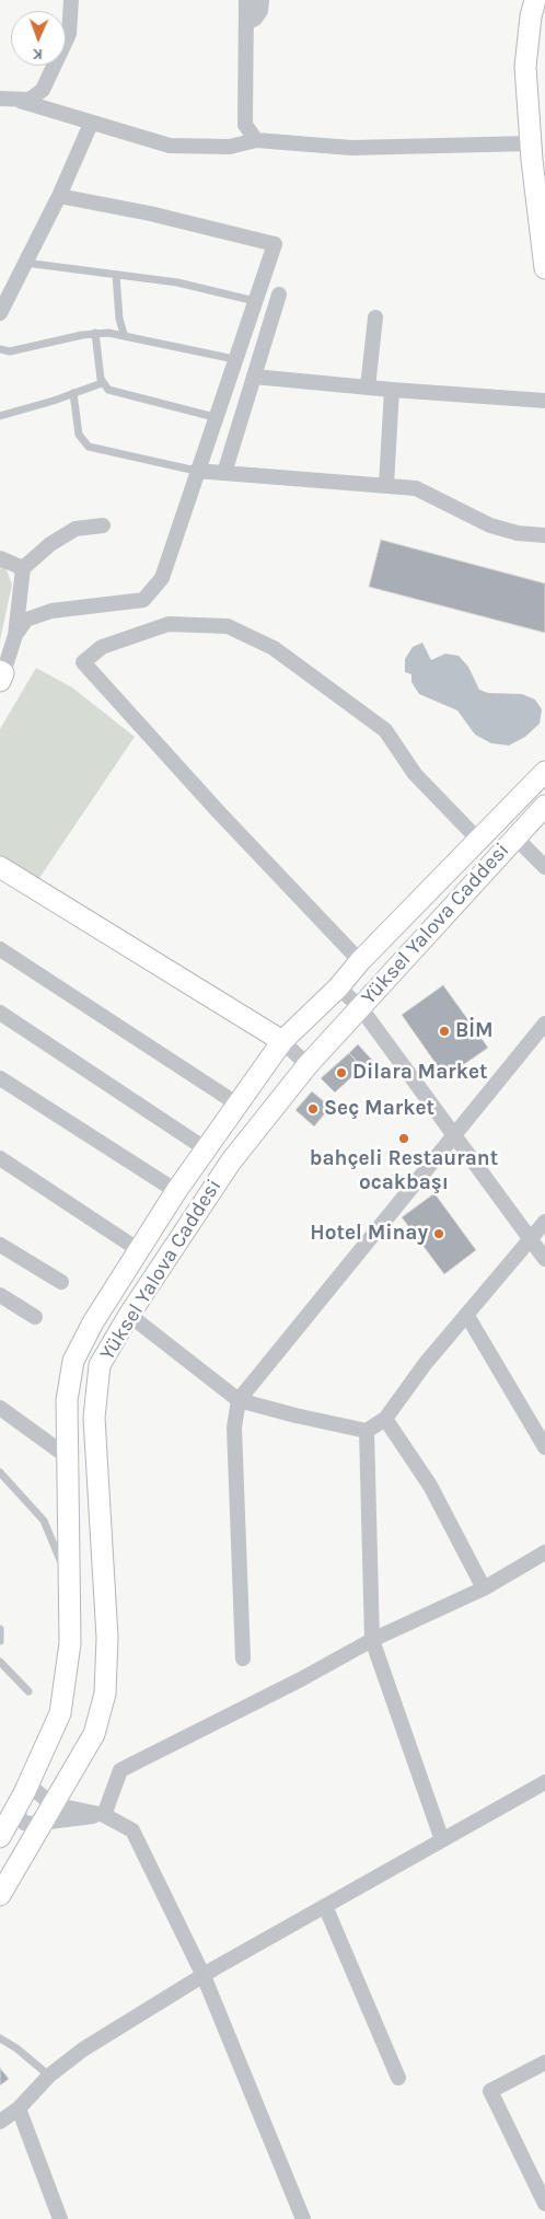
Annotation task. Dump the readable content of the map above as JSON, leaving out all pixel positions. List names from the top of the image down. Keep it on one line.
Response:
{"streets":{"main road":["Yüksel Yalova Caddesi"]},"places":["BİM","Dilara Market","Seç Market","bahçeli Restaurant ocakbaşı","Hotel Minay"],"north":"bottom"}
